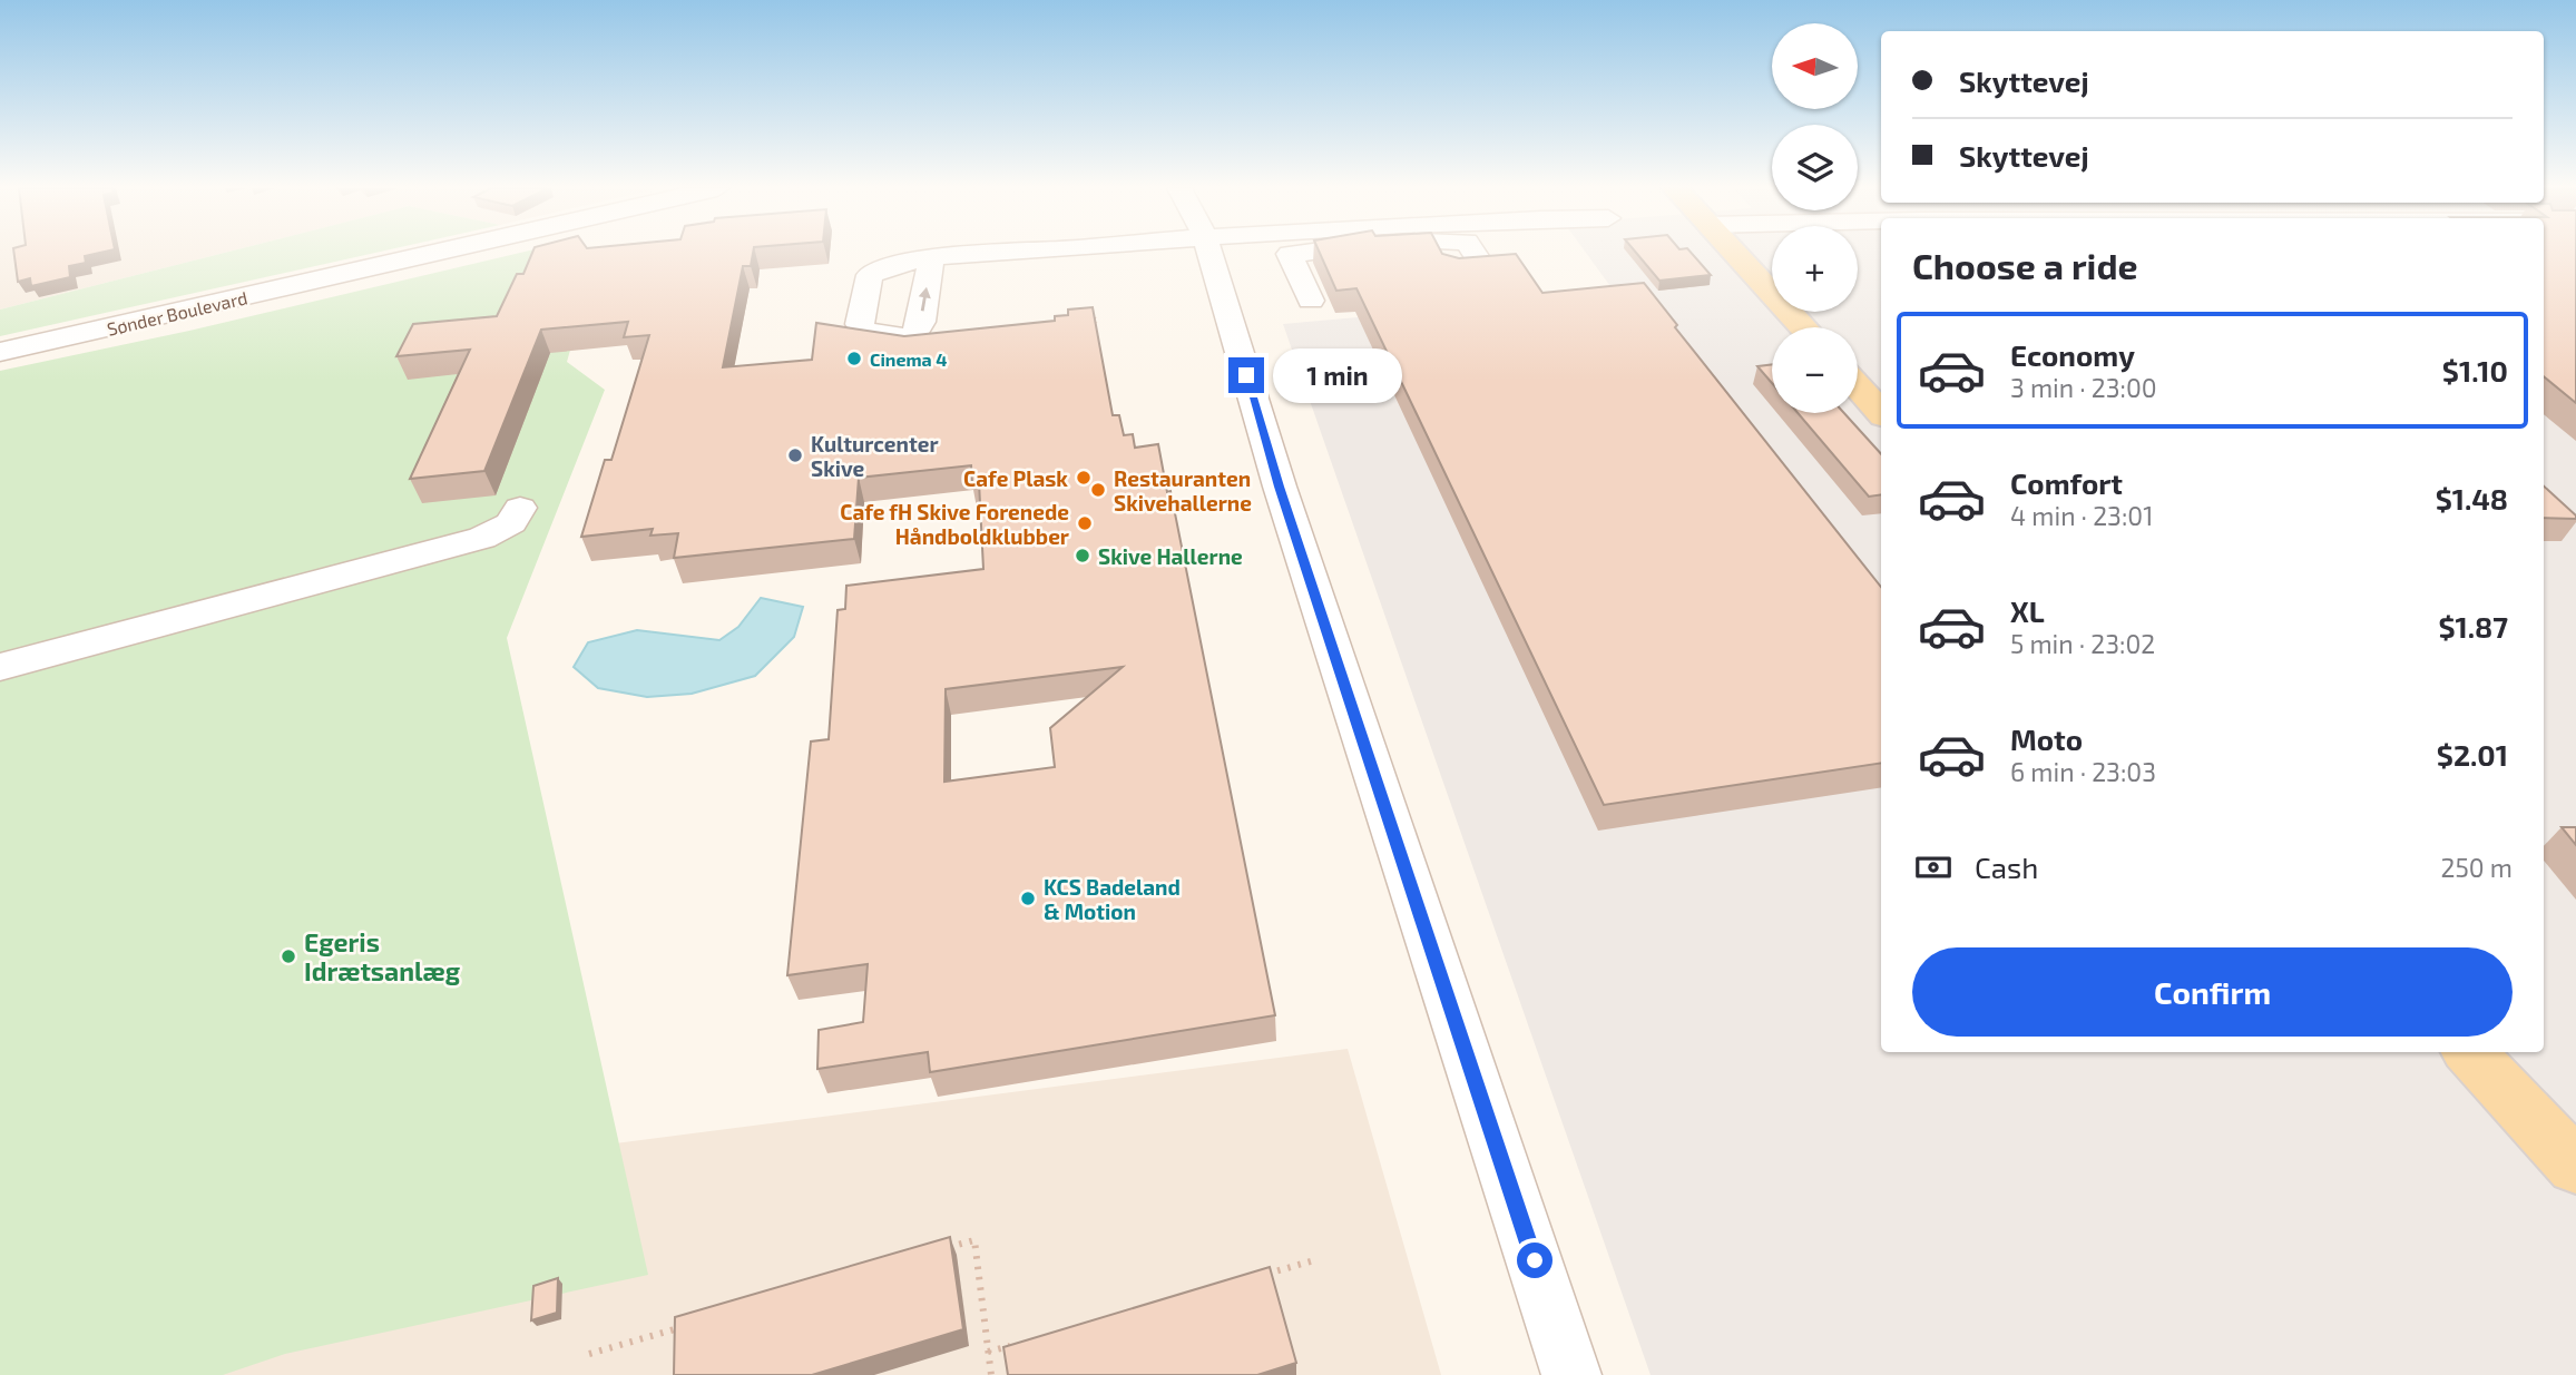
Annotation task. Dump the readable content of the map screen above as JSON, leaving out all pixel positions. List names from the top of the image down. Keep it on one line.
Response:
{"streets":{"street":["Sønder Boulevard"]},"places":["Cinema 4","Kulturcenter Skive","Cafe Plask","Restauranten Skivehallerne","Cafe fH Skive Forenede Håndboldklubber","Skive Hallerne","KCS Badeland & Motion","Egeris Idrætsanlæg"],"north":"left","page":{"map_buttons":["+","−"],"banner":["Skyttevej","Skyttevej"],"heading":"Choose a ride","list":[{"name":"Economy","note":"3 min · 23:00","value":"$1.10"},{"name":"Comfort","note":"4 min · 23:01","value":"$1.48"},{"name":"XL","note":"5 min · 23:02","value":"$1.87"},{"name":"Moto","note":"6 min · 23:03","value":"$2.01"}],"bubble":"1 min","pay":["Cash","250 m"],"buttons":"Confirm"}}
